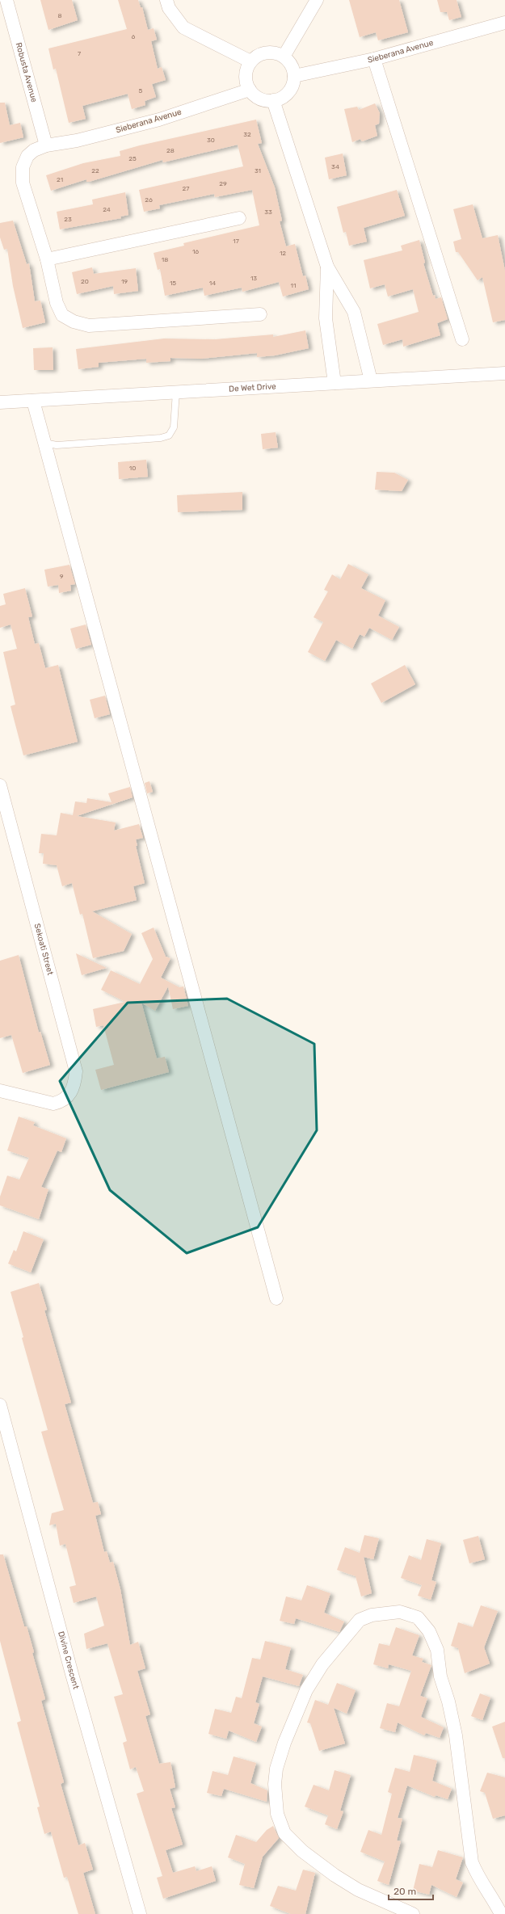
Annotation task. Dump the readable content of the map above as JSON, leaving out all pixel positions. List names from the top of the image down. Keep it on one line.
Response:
{"streets":{"street":["Sieberana Avenue","Robusta Avenue","De Wet Drive","Sekoati Street","Divine Crescent"]},"crossings":[["Sieberana Avenue","Robusta Avenue"]],"house_numbers":["8","6","7","5","32","30","28","25","34","22","31","21","29","27","26","24","33","23","17","16","12","18","13","20","19","15","14","11","10","9"],"scale_bar":"20 m"}
